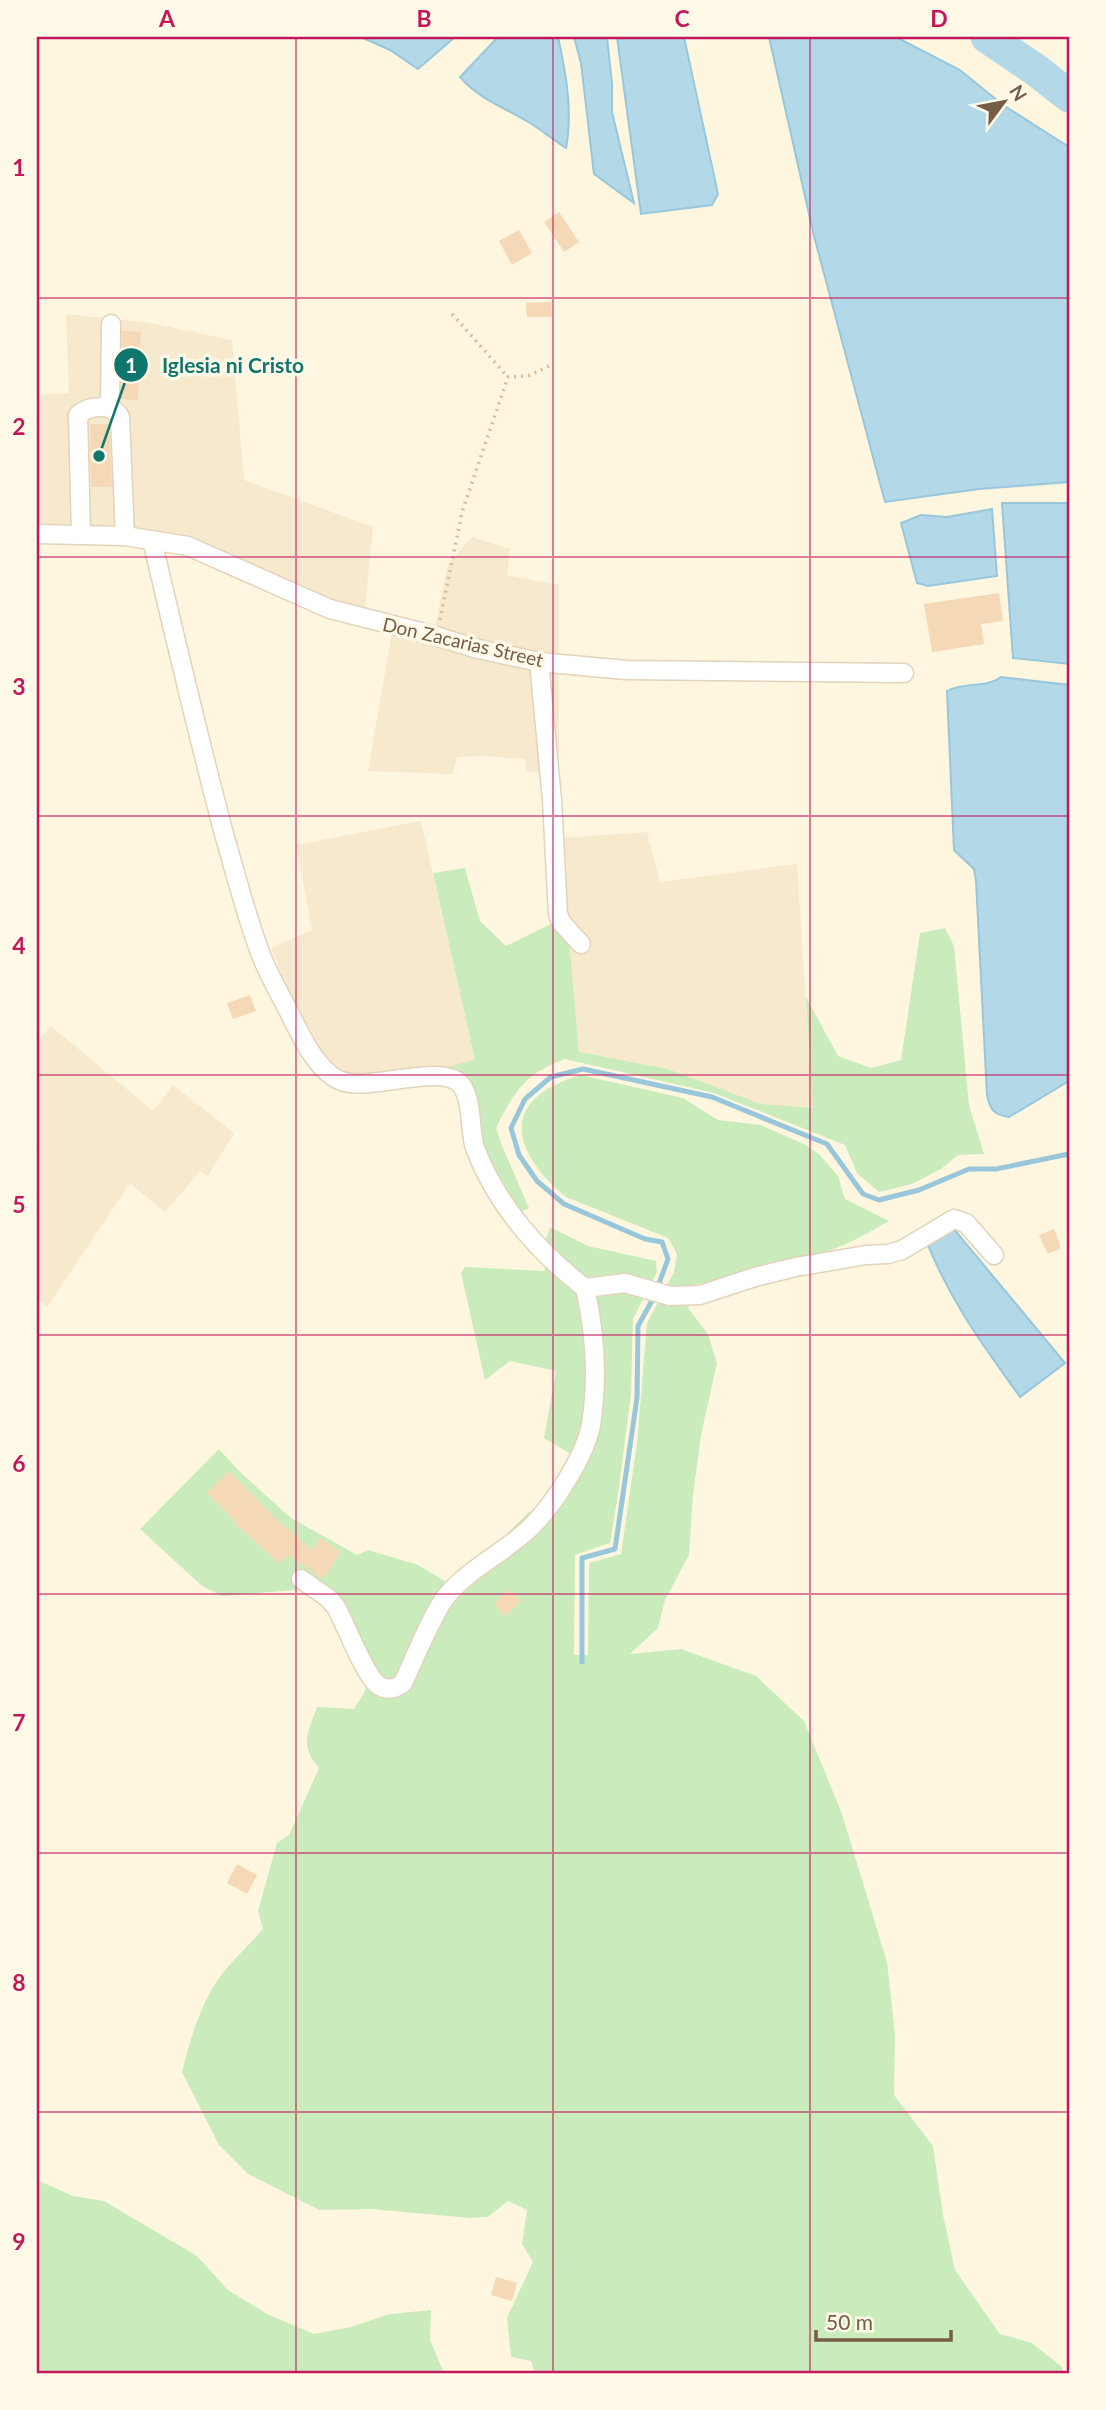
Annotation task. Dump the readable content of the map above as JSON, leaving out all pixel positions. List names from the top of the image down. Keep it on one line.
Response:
{"streets":{"street":["Don Zacarias Street"]},"places":["Iglesia ni Cristo"],"scale_bar":"50 m","north":"top right","grid":{"columns":["A","B","C","D"],"rows":["1","2","3","4","5","6","7","8","9"]}}
